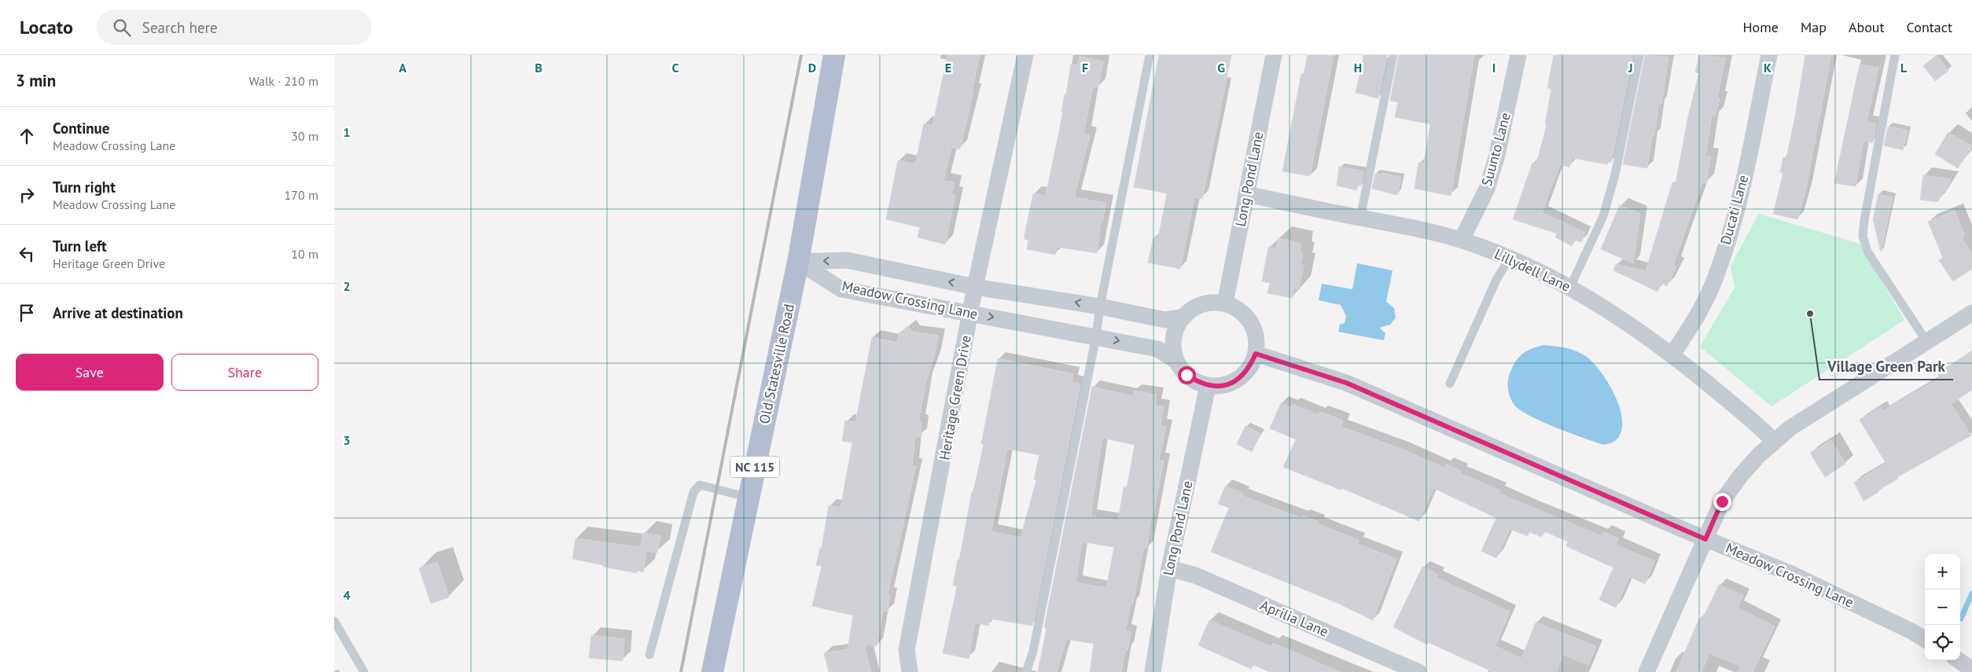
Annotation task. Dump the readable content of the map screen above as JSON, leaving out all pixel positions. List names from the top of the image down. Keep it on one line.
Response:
{"streets":{"main road":["Old Statesville Road","NC 115"],"street":["Suunto Lane","Long Pond Lane","Ducati Lane","Lillydell Lane","Meadow Crossing Lane","Heritage Green Drive","Aprilia Lane"]},"crossings":[["Suunto Lane","Lillydell Lane"],["Long Pond Lane","Lillydell Lane"],["Long Pond Lane","Meadow Crossing Lane"],["Long Pond Lane","Aprilia Lane"],["Ducati Lane","Lillydell Lane"],["Meadow Crossing Lane","Old Statesville Road"],["Meadow Crossing Lane","Heritage Green Drive"]],"places":["Village Green Park"],"page":{"header":"Locato","search":"Search here","nav":["Home","Map","About","Contact"],"heading":["3 min","Walk · 210 m"],"list":[["Continue","Meadow Crossing Lane","30 m"],["Turn right","Meadow Crossing Lane","170 m"],["Turn left","Heritage Green Drive","10 m"],"Arrive at destination"],"buttons":["Save","Share"],"map_buttons":["+","−"]},"grid":{"columns":["A","B","C","D","E","F","G","H","I","J","K","L"],"rows":["1","2","3","4"]}}
